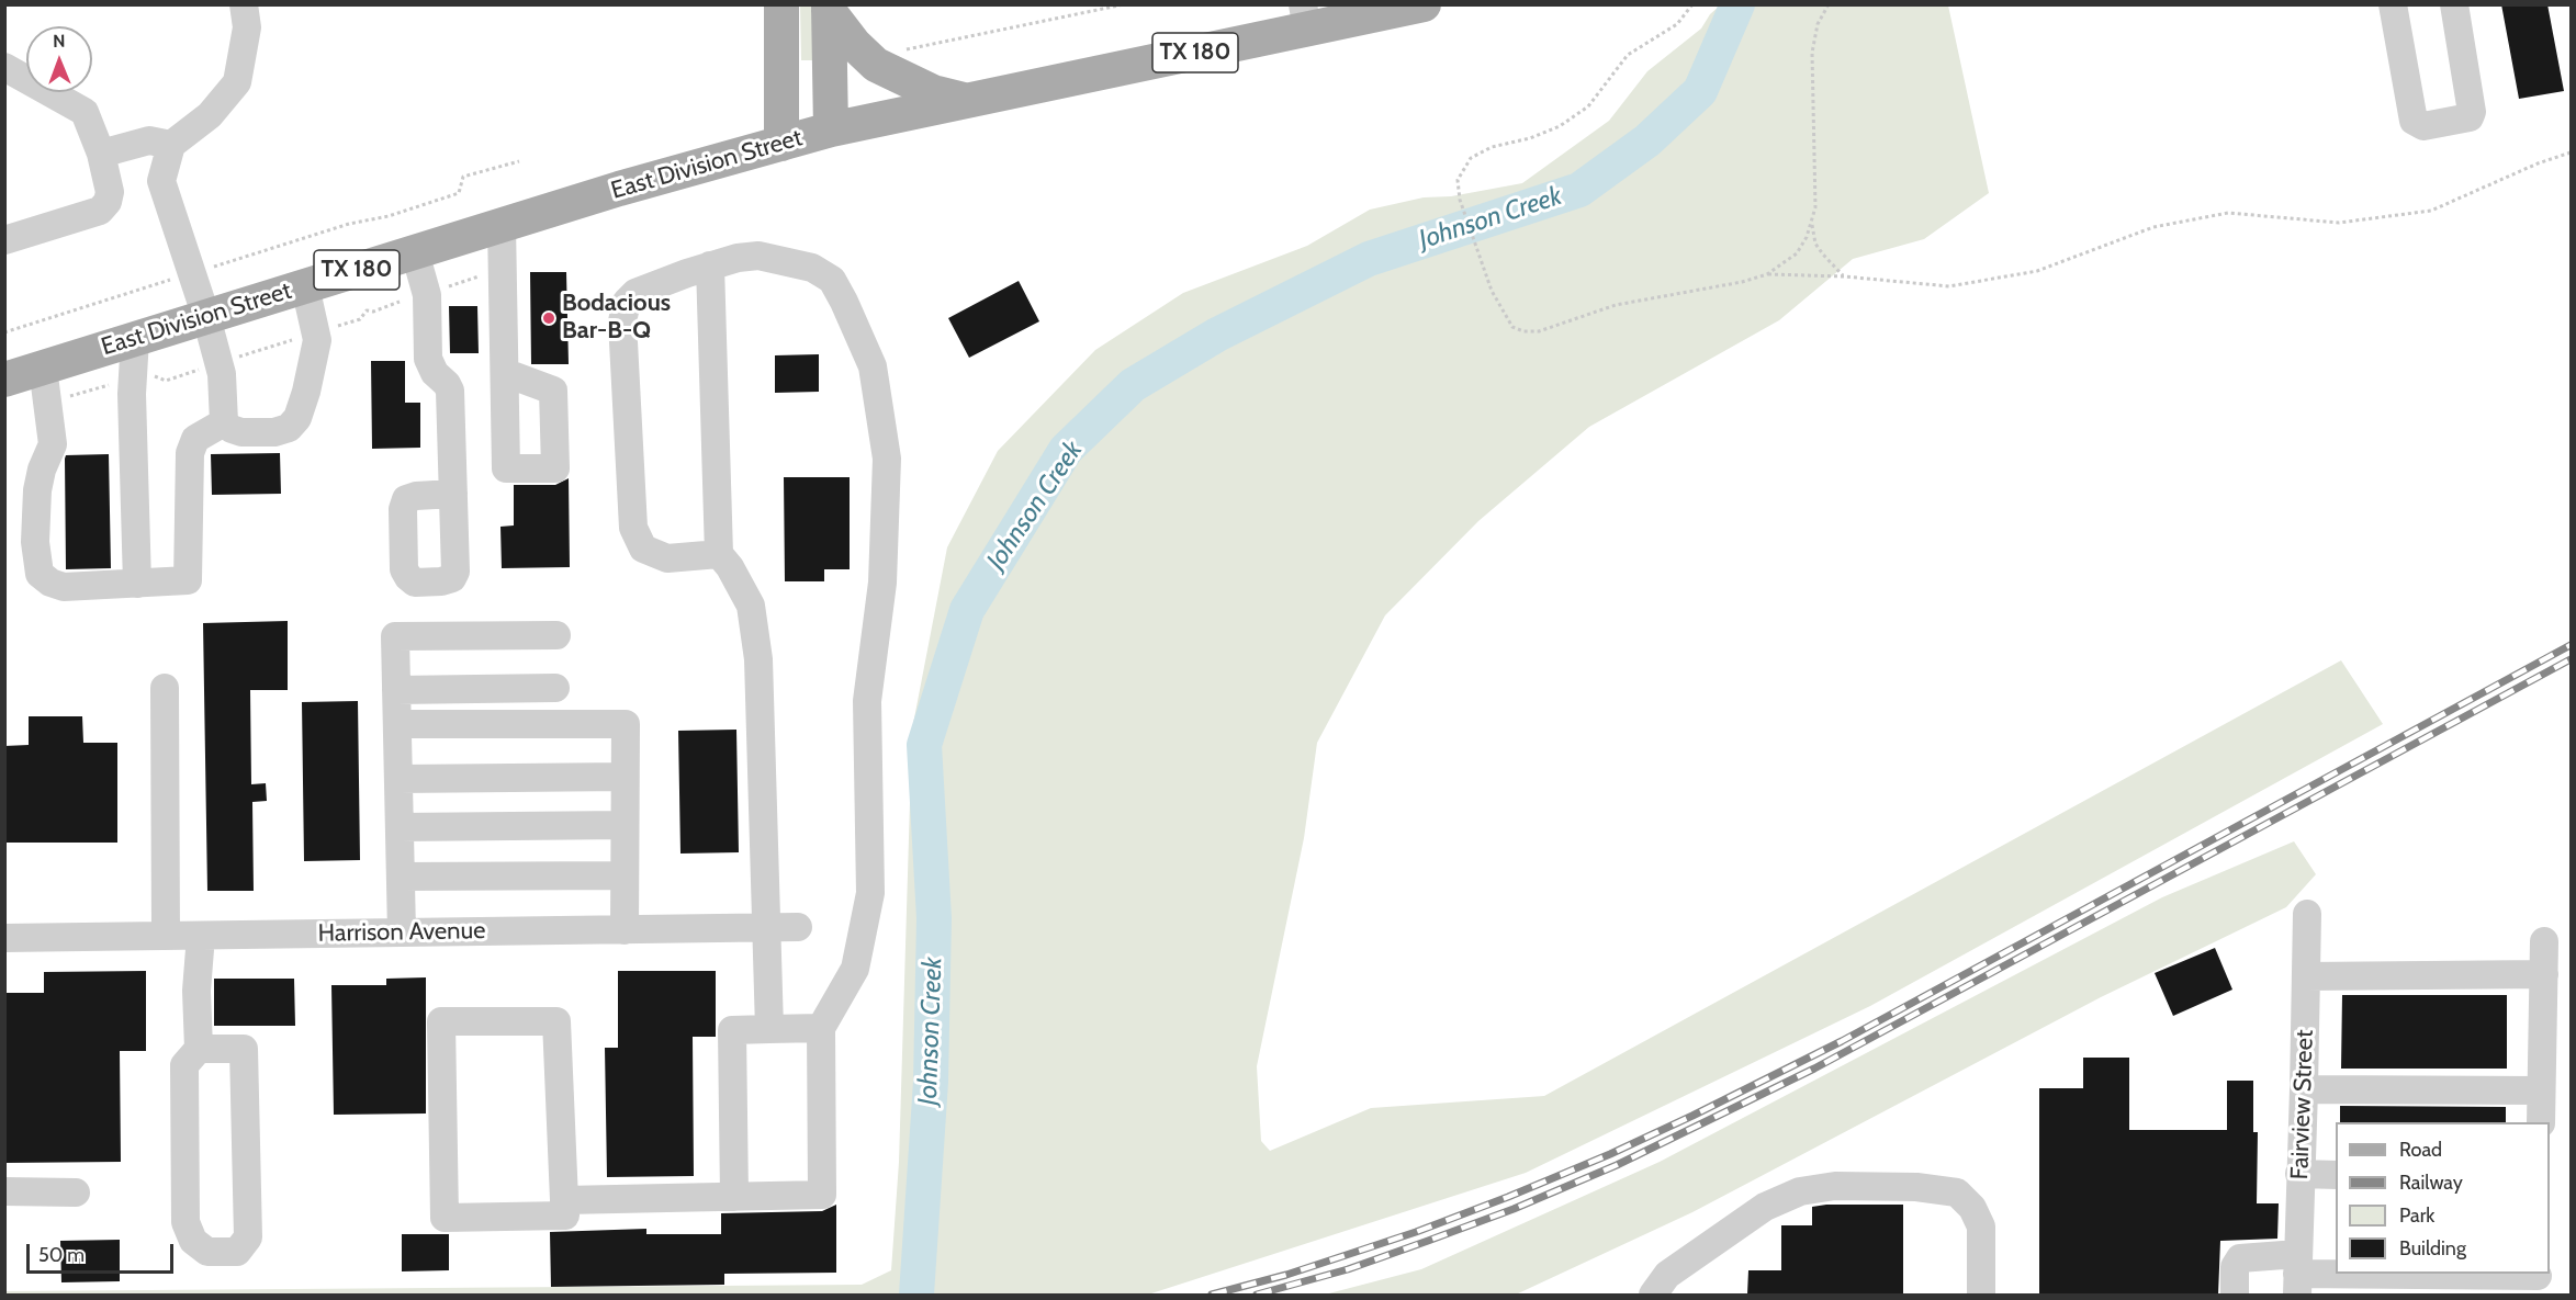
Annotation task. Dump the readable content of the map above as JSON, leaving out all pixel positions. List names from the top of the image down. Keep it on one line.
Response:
{"streets":{"main road":["TX 180","East Division Street"],"street":["Harrison Avenue","Fairview Street"]},"water":["Johnson Creek"],"places":["Bodacious Bar-B-Q"],"legend":["Road","Railway","Park","Building"],"scale_bar":"50 m","north":"top"}
